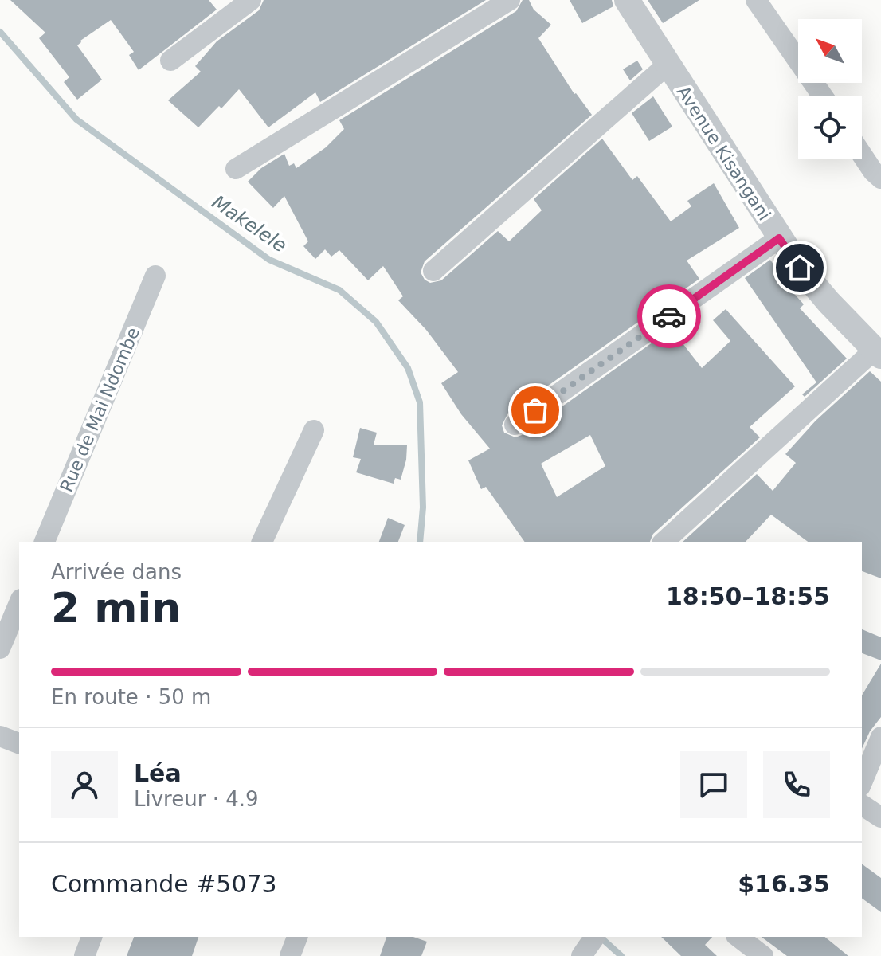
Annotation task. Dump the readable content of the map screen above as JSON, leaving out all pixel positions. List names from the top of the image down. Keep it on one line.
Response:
{"streets":{"street":["Avenue Kisangani","Rue de Mai Ndombe"]},"water":["Makelele"],"north":"top left","page":{"heading":["2 min","Arrivée dans","18:50–18:55"],"panel":["Léa","Livreur · 4.9","Commande #5073","$16.35"],"bar":"En route · 50 m"}}
